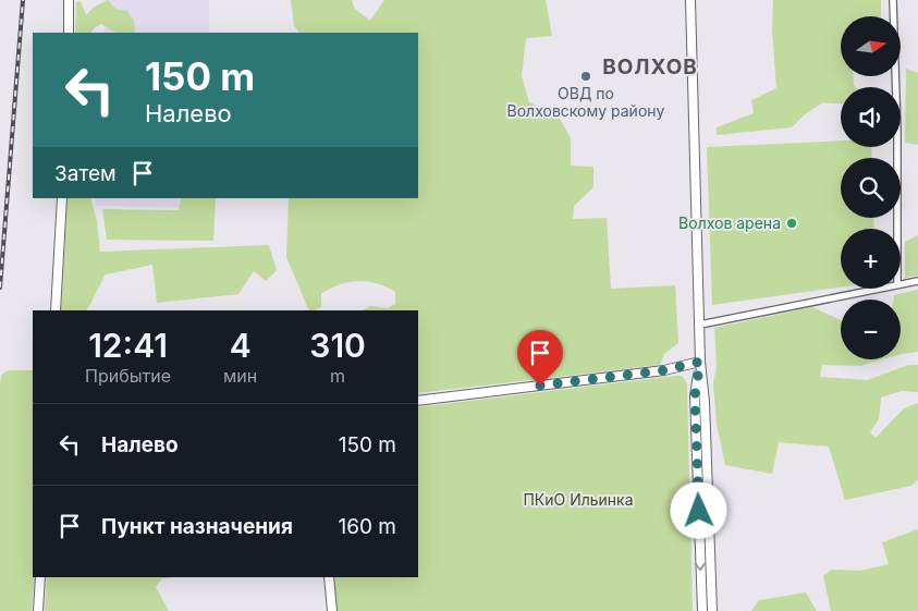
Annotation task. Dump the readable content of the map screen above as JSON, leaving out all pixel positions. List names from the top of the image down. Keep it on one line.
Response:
{"districts":["ВОЛХОВ"],"parks":["ПКиО Ильинка"],"places":["ОВД по Волховскому району","Волхов арена"],"north":"right","page":{"map_buttons":["+","−"],"turn":["150 m","Налево"],"then":"Затем","eta":["12:41","Прибытие","4","мин","310","m"],"list":[{"name":"Налево","value":"150 m"},{"name":"Пункт назначения","value":"160 m"}]}}
